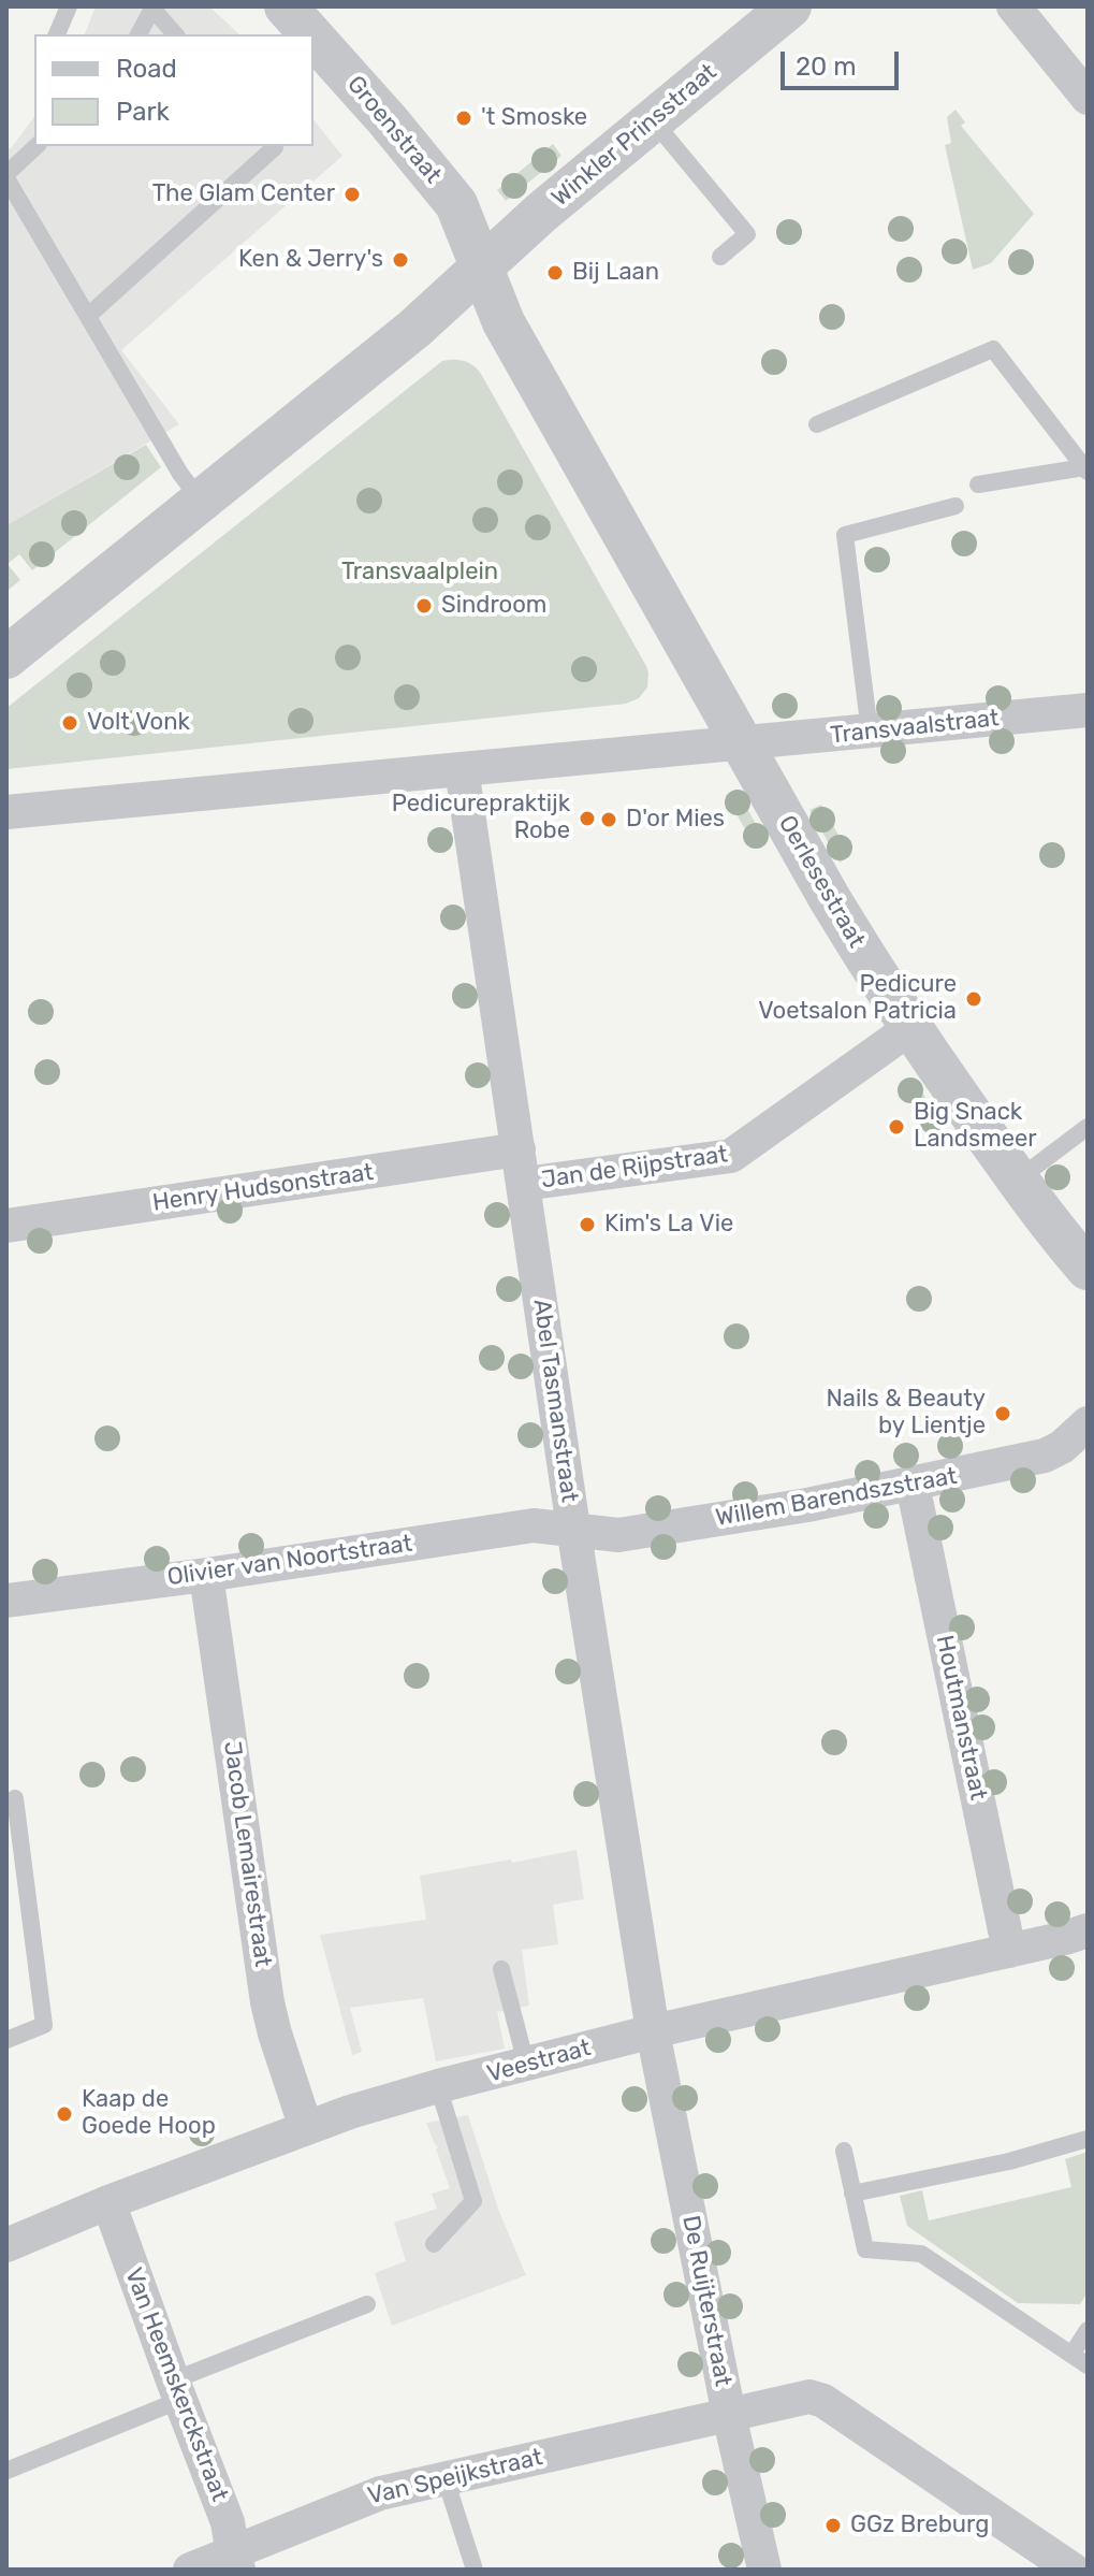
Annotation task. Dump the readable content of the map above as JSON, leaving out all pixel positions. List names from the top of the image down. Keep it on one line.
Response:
{"streets":{"street":["Groenstraat","Winkler Prinsstraat","Transvaalstraat","Oerlesestraat","Jan de Rijpstraat","Henry Hudsonstraat","Abel Tasmanstraat","Willem Barendszstraat","Olivier van Noortstraat","Houtmanstraat","Jacob Lemairestraat","Veestraat","De Ruijterstraat","Van Heemskerckstraat","Van Speijkstraat"]},"crossings":[["Groenstraat","Winkler Prinsstraat"],["Transvaalstraat","Oerlesestraat"],["Oerlesestraat","Jan de Rijpstraat"],["Jan de Rijpstraat","Abel Tasmanstraat"],["Henry Hudsonstraat","Abel Tasmanstraat"],["Abel Tasmanstraat","Willem Barendszstraat"],["Abel Tasmanstraat","Olivier van Noortstraat"],["Abel Tasmanstraat","Veestraat"],["Abel Tasmanstraat","De Ruijterstraat"],["Willem Barendszstraat","Olivier van Noortstraat"],["Willem Barendszstraat","Houtmanstraat"],["Olivier van Noortstraat","Jacob Lemairestraat"],["Houtmanstraat","Veestraat"],["Jacob Lemairestraat","Veestraat"],["Veestraat","De Ruijterstraat"],["Veestraat","Van Heemskerckstraat"],["De Ruijterstraat","Van Speijkstraat"],["Van Heemskerckstraat","Van Speijkstraat"]],"parks":["Transvaalplein"],"places":["'t Smoske","The Glam Center","Ken & Jerry's","Bij Laan","Sindroom","Volt Vonk","Pedicurepraktijk Robe","D'or Mies","Pedicure Voetsalon Patricia","Big Snack Landsmeer","Kim's La Vie","Nails & Beauty by Lientje","Kaap de Goede Hoop","GGz Breburg"],"legend":["Road","Park"],"scale_bar":"20 m"}
